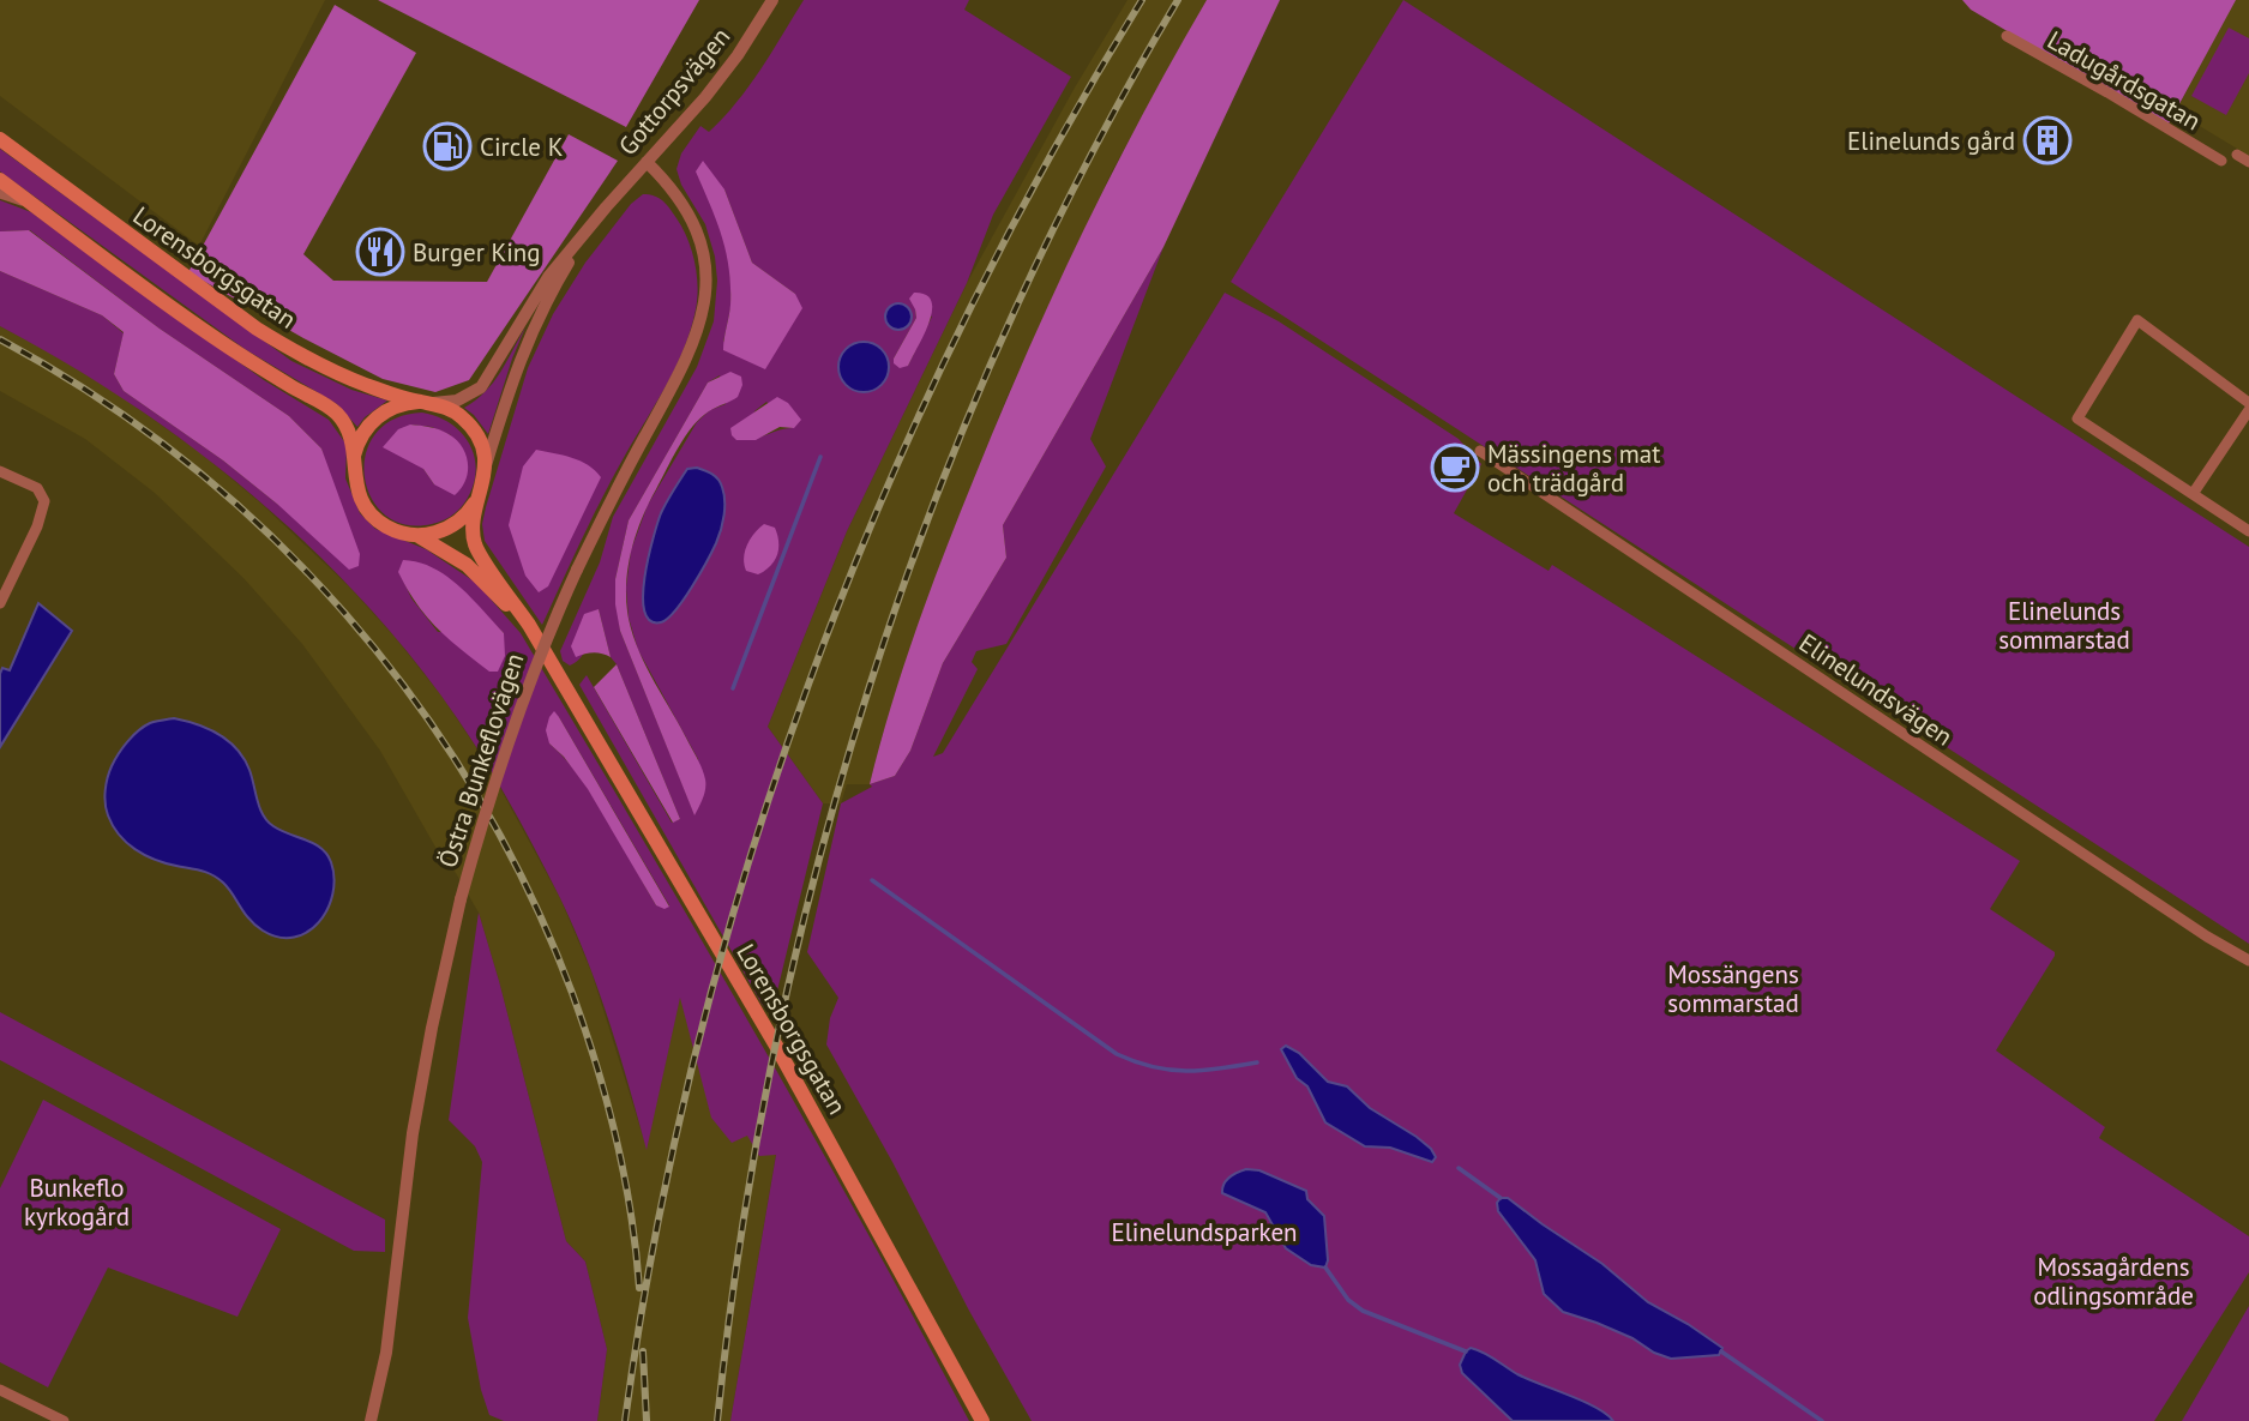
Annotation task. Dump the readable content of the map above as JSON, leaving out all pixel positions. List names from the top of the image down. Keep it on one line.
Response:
{"streets":{"main road":["Lorensborgsgatan"],"street":["Ladugårdsgatan","Gottorpsvägen","Elinelundsvägen","Östra Bunkeflovägen"]},"crossings":[["Gottorpsvägen","Lorensborgsgatan"],["Gottorpsvägen","Östra Bunkeflovägen"]],"parks":["Elinelunds sommarstad","Mossängens sommarstad","Bunkeflo kyrkogård","Elinelundsparken","Mossagårdens odlingsområde"],"places":{"building":["Elinelunds gård"],"fuel station":["Circle K"],"restaurant":["Burger King"],"cafe":["Mässingens mat och trädgård"]}}
